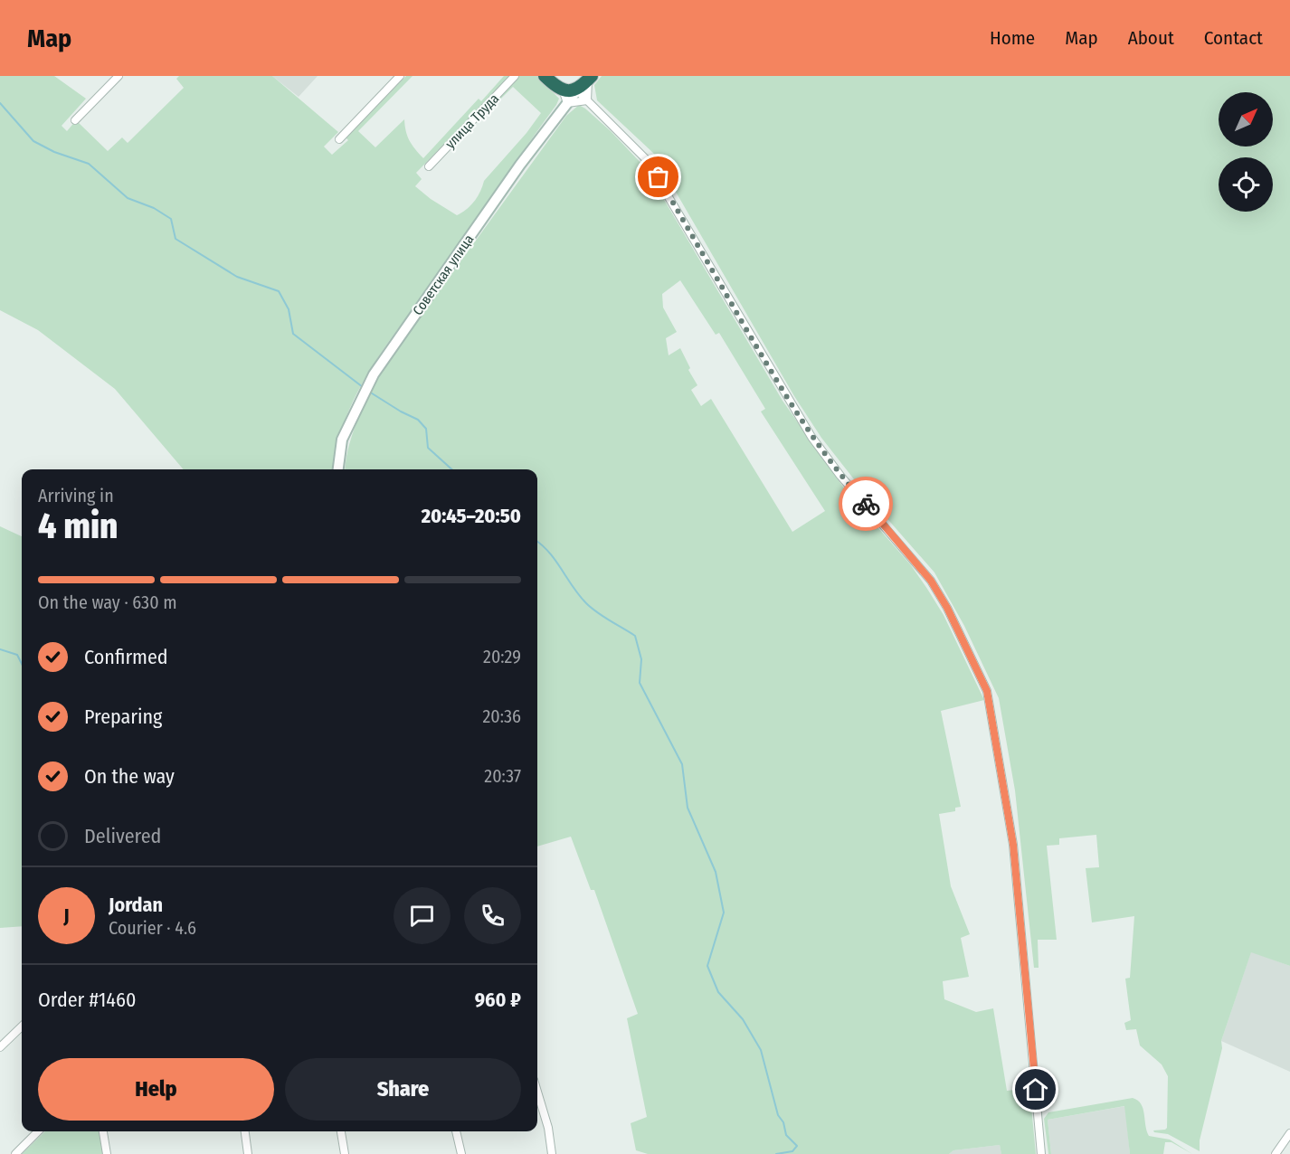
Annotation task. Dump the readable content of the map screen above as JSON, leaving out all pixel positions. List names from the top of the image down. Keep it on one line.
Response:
{"streets":{"street":["улица Труда","Советская улица"]},"north":"top right","page":{"header":"Map","nav":["Home","Map","About","Contact"],"heading":["4 min","Arriving in","20:45–20:50"],"panel":["Jordan","Courier · 4.6","Order #1460","960 ₽"],"bar":"On the way · 630 m","list":[["Confirmed","20:29"],["Preparing","20:36"],["On the way","20:37"],"Delivered"],"round":"J","buttons":["Help","Share"]}}
